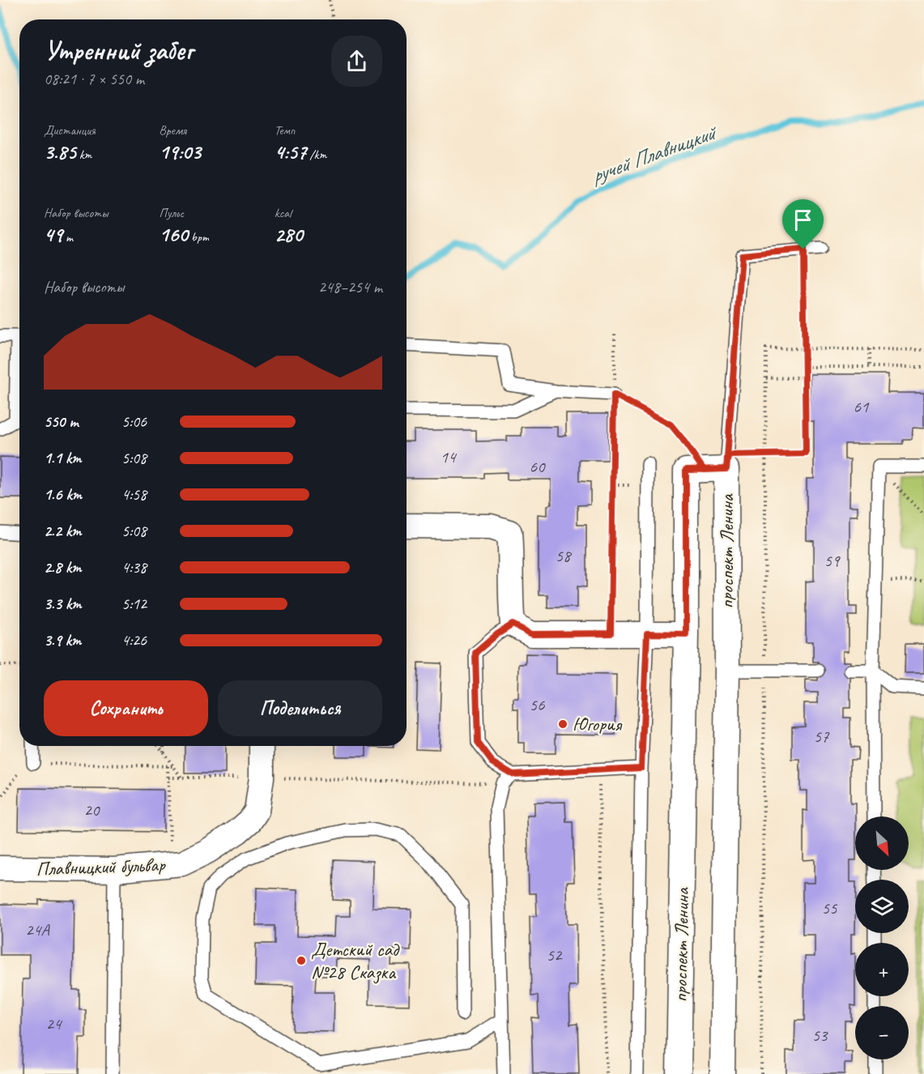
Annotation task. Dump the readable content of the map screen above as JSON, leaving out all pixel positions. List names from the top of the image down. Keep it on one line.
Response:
{"streets":{"street":["проспект Ленина","Плавницкий бульвар"]},"water":["ручей Плавницкий"],"places":["Югория","Детский сад №28 Сказка"],"house_numbers":["61","14","60","58","59","56","57","20","55","24А","52","24","53"],"north":"bottom right","page":{"heading":["Утренний забег","08:21 · 7 × 550 m"],"stats":[["Дистанция","3.85 km"],["Время","19:03"],["Темп","4:57 /km"],["Набор высоты","49 m"],["Пульс","160 bpm"],["kcal","280"]],"chart":["Набор высоты","248–254 m"],"list":[{"name":"550 m","note":"5:06"},{"name":"1.1 km","note":"5:08"},{"name":"1.6 km","note":"4:58"},{"name":"2.2 km","note":"5:08"},{"name":"2.8 km","note":"4:38"},{"name":"3.3 km","note":"5:12"},{"name":"3.9 km","note":"4:26"}],"buttons":["Сохранить","Поделиться"],"map_buttons":["+","−"]}}
